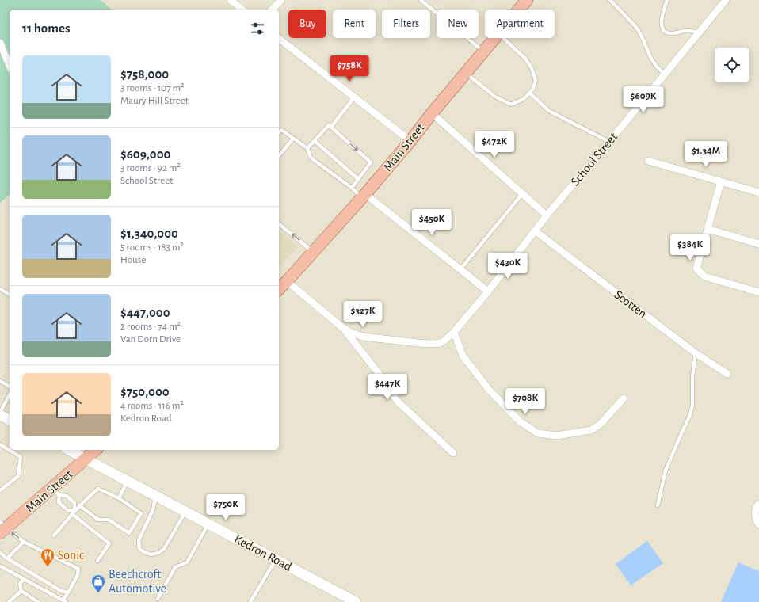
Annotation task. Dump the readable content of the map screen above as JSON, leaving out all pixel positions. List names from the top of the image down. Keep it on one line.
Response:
{"streets":{"main road":["Main Street","Kedron Road"],"street":["School Street","Scotten"]},"crossings":[["Main Street","Kedron Road"],["School Street","Scotten"]],"places":{"restaurant":["Sonic"],"shop":["Beechcroft Automotive"]},"page":{"chip":["Buy","Rent","Filters","New","Apartment"],"heading":"11 homes","list":[{"name":"$758,000","note":"3 rooms · 107 m² · Maury Hill Street"},{"name":"$609,000","note":"3 rooms · 92 m² · School Street"},{"name":"$1,340,000","note":"5 rooms · 183 m² · House"},{"name":"$447,000","note":"2 rooms · 74 m² · Van Dorn Drive"},{"name":"$750,000","note":"4 rooms · 116 m² · Kedron Road"}],"price":["$758K","$609K","$472K","$1.34M","$450K","$384K","$430K","$327K","$447K","$708K","$750K"]}}
